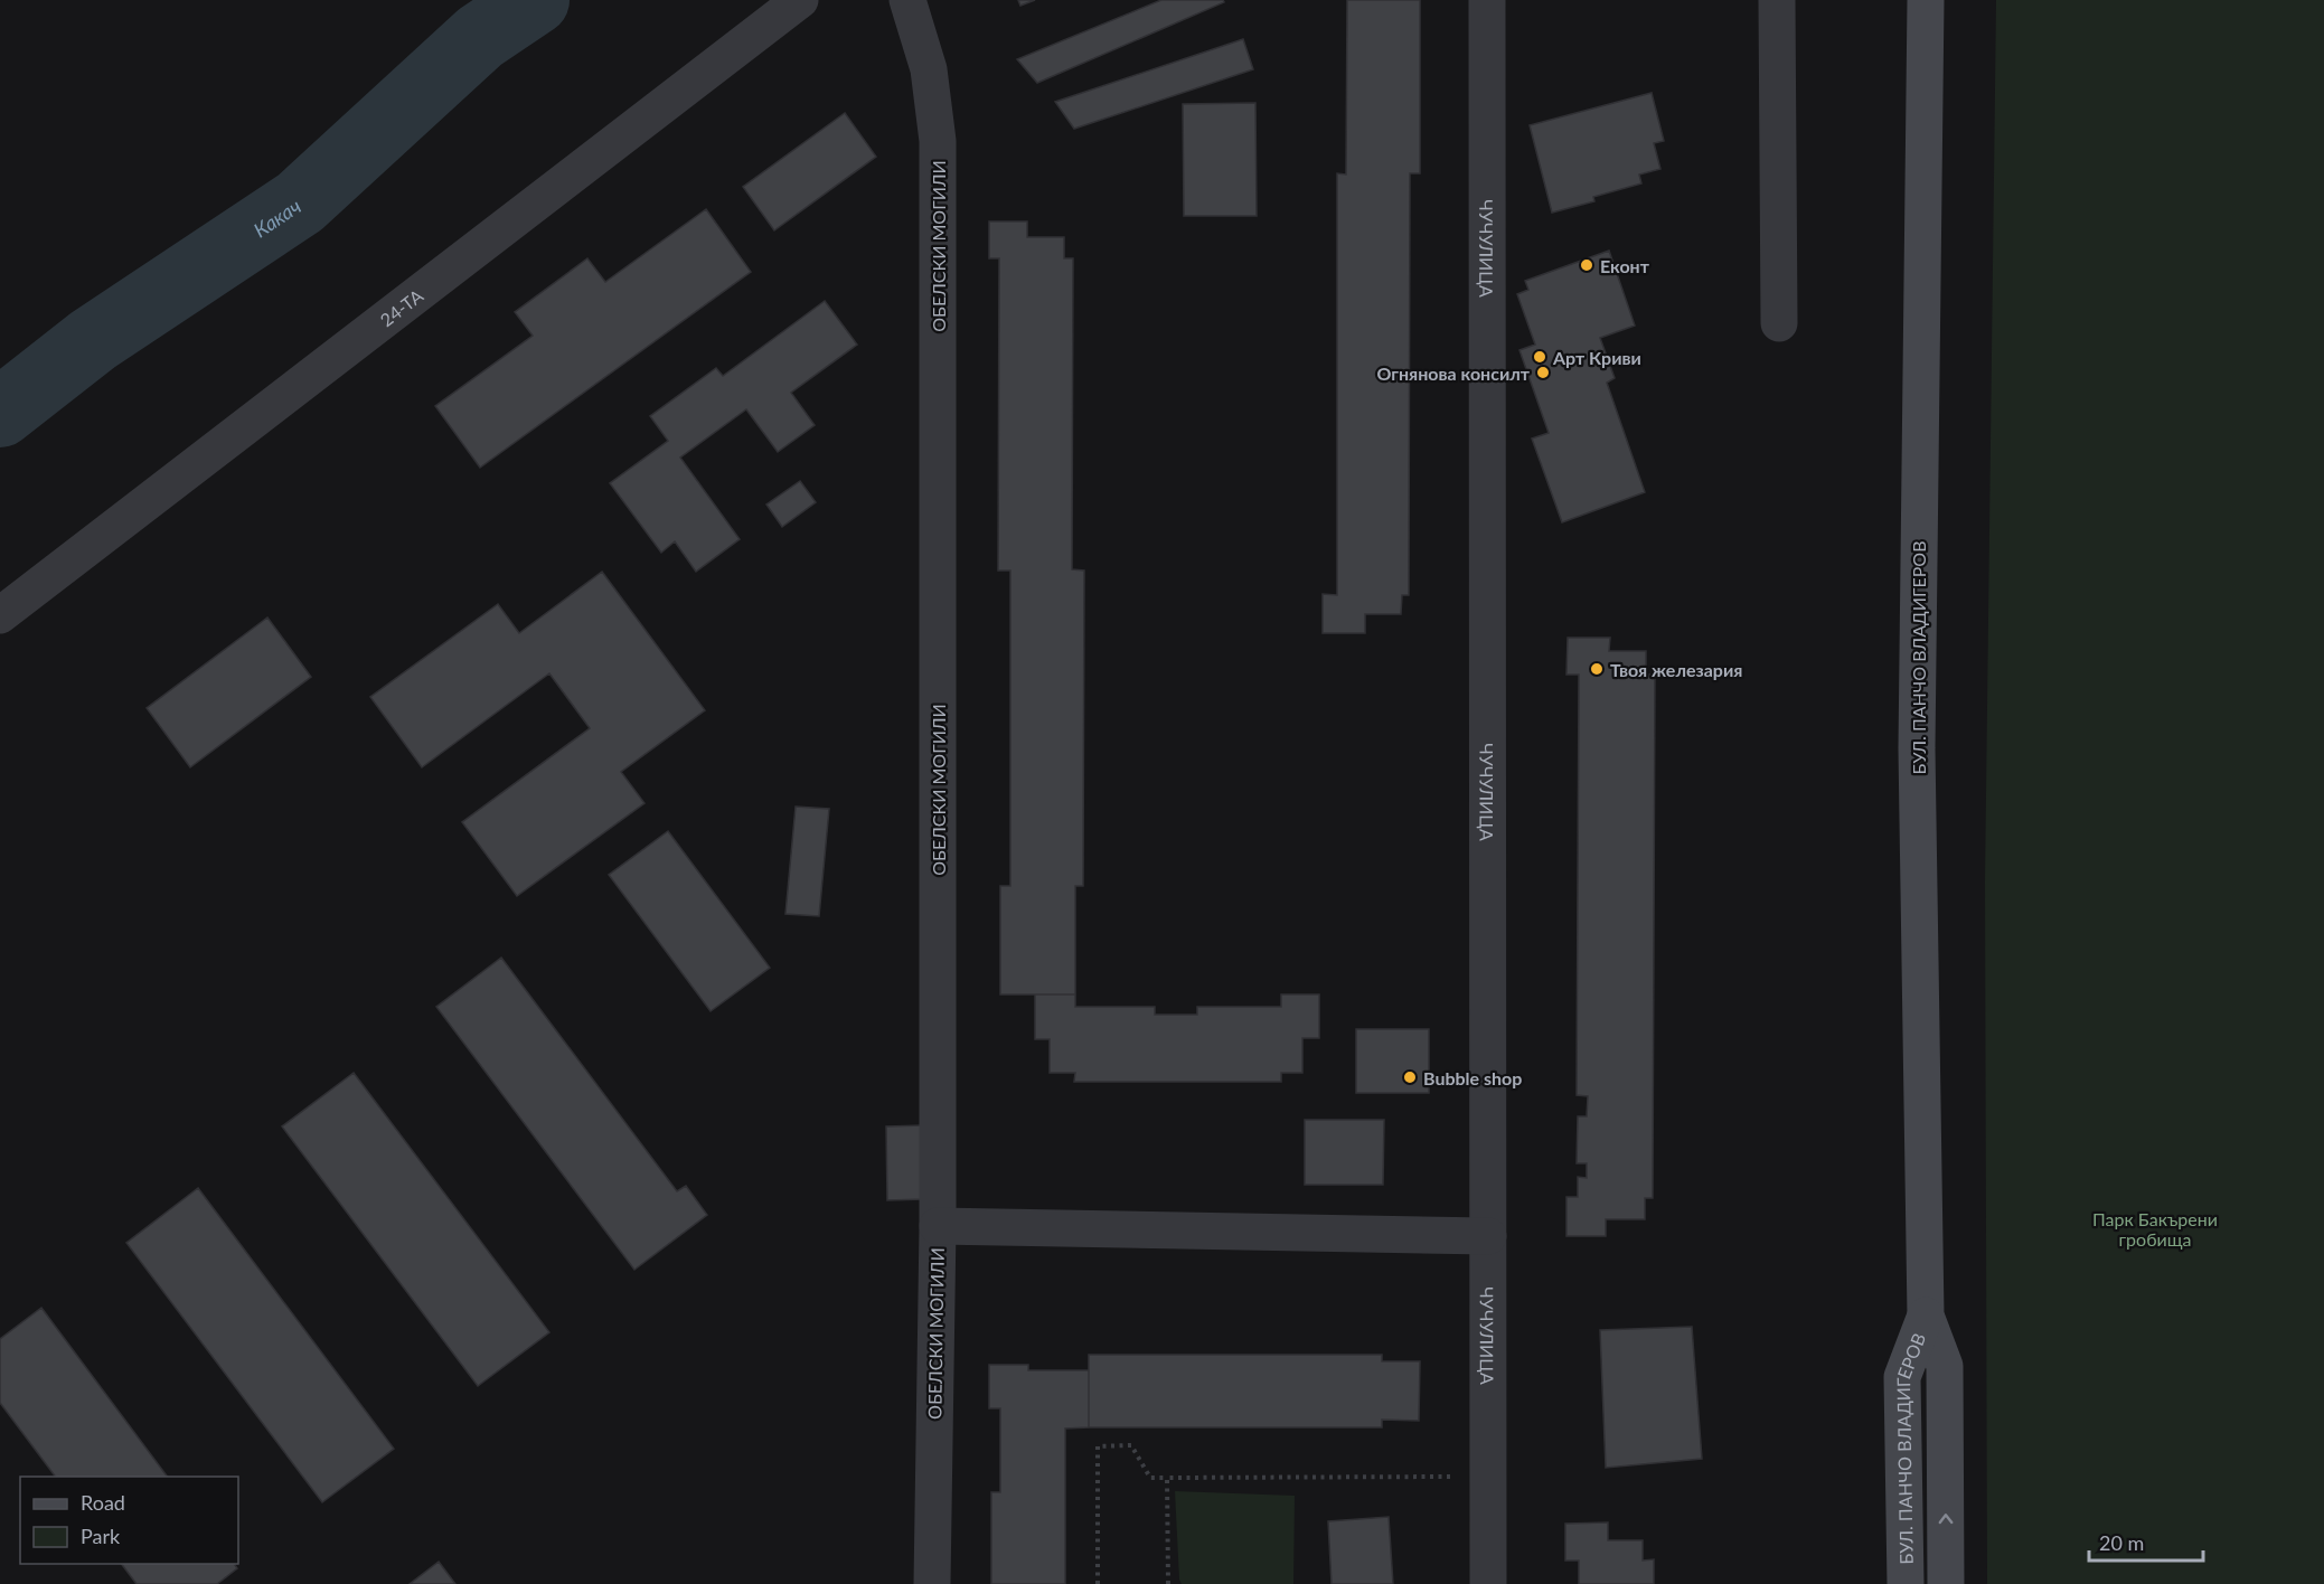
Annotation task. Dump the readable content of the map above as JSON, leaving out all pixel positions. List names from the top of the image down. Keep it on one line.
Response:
{"streets":{"street":["ОБЕЛСКИ МОГИЛИ","ЧУЧУЛИЦА","24-ТА","БУЛ. ПАНЧО ВЛАДИГЕРОВ"]},"water":["Какач"],"parks":["Парк Бакърени гробища"],"places":["Еконт","Арт Криви","Огнянова консилт","Твоя железария","Bubble shop"],"legend":["Road","Park"],"scale_bar":"20 m"}
